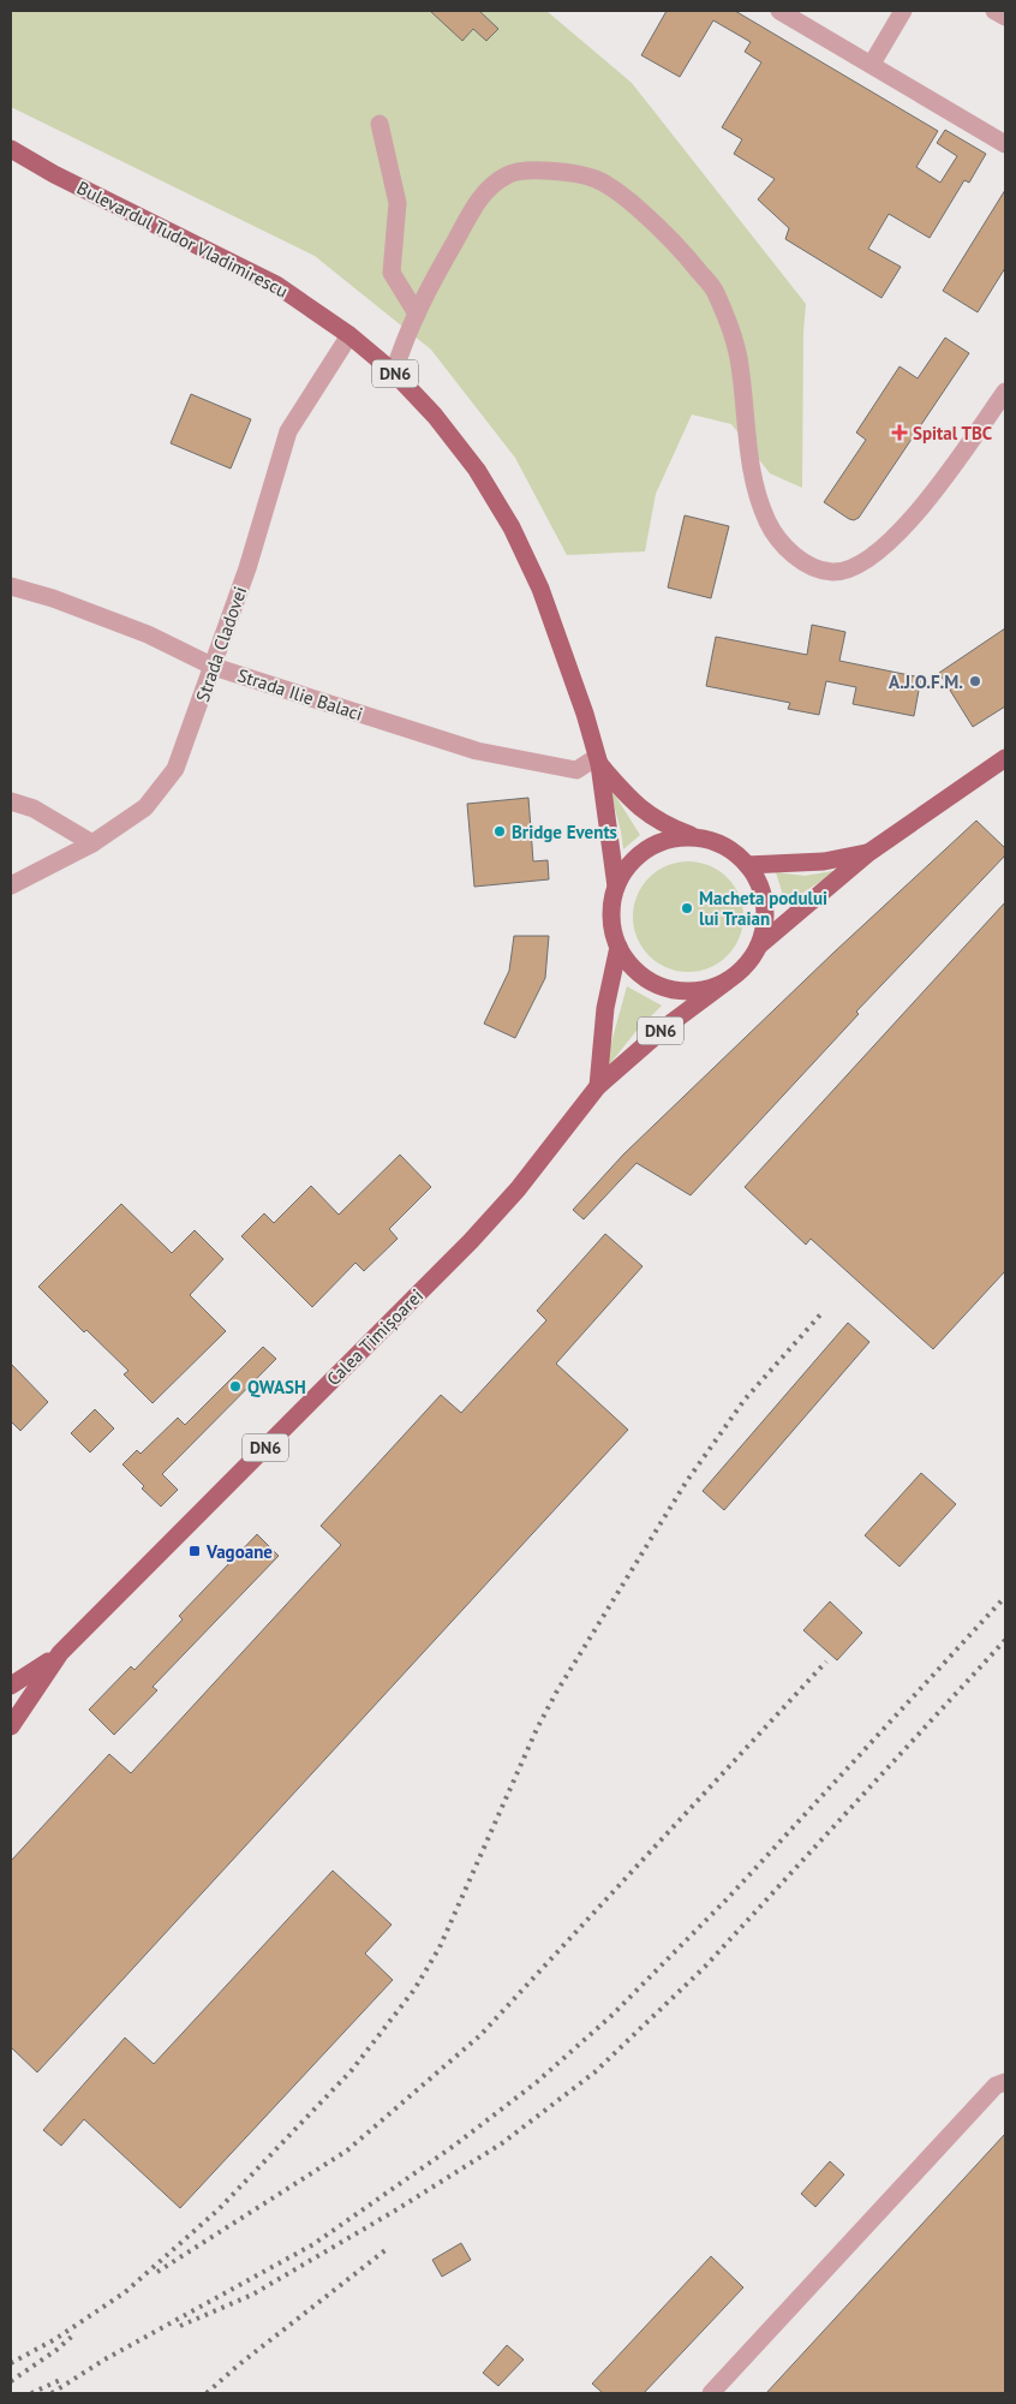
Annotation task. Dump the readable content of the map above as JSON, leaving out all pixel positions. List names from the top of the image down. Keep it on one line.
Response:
{"streets":{"main road":["Bulevardul Tudor Vladimirescu","DN6","Calea Timișoarei"],"street":["Strada Cladovei","Strada Ilie Balaci"]},"crossings":[["Bulevardul Tudor Vladimirescu","DN6"],["Bulevardul Tudor Vladimirescu","Strada Cladovei"],["Bulevardul Tudor Vladimirescu","Strada Ilie Balaci"],["Bulevardul Tudor Vladimirescu","Calea Timișoarei"],["DN6","Calea Timișoarei"],["Strada Cladovei","Strada Ilie Balaci"]],"places":{"health":["Spital TBC"],"other":["A.J.O.F.M.","Bridge Events","Macheta podului lui Traian","QWASH"],"transit":["Vagoane"]}}
